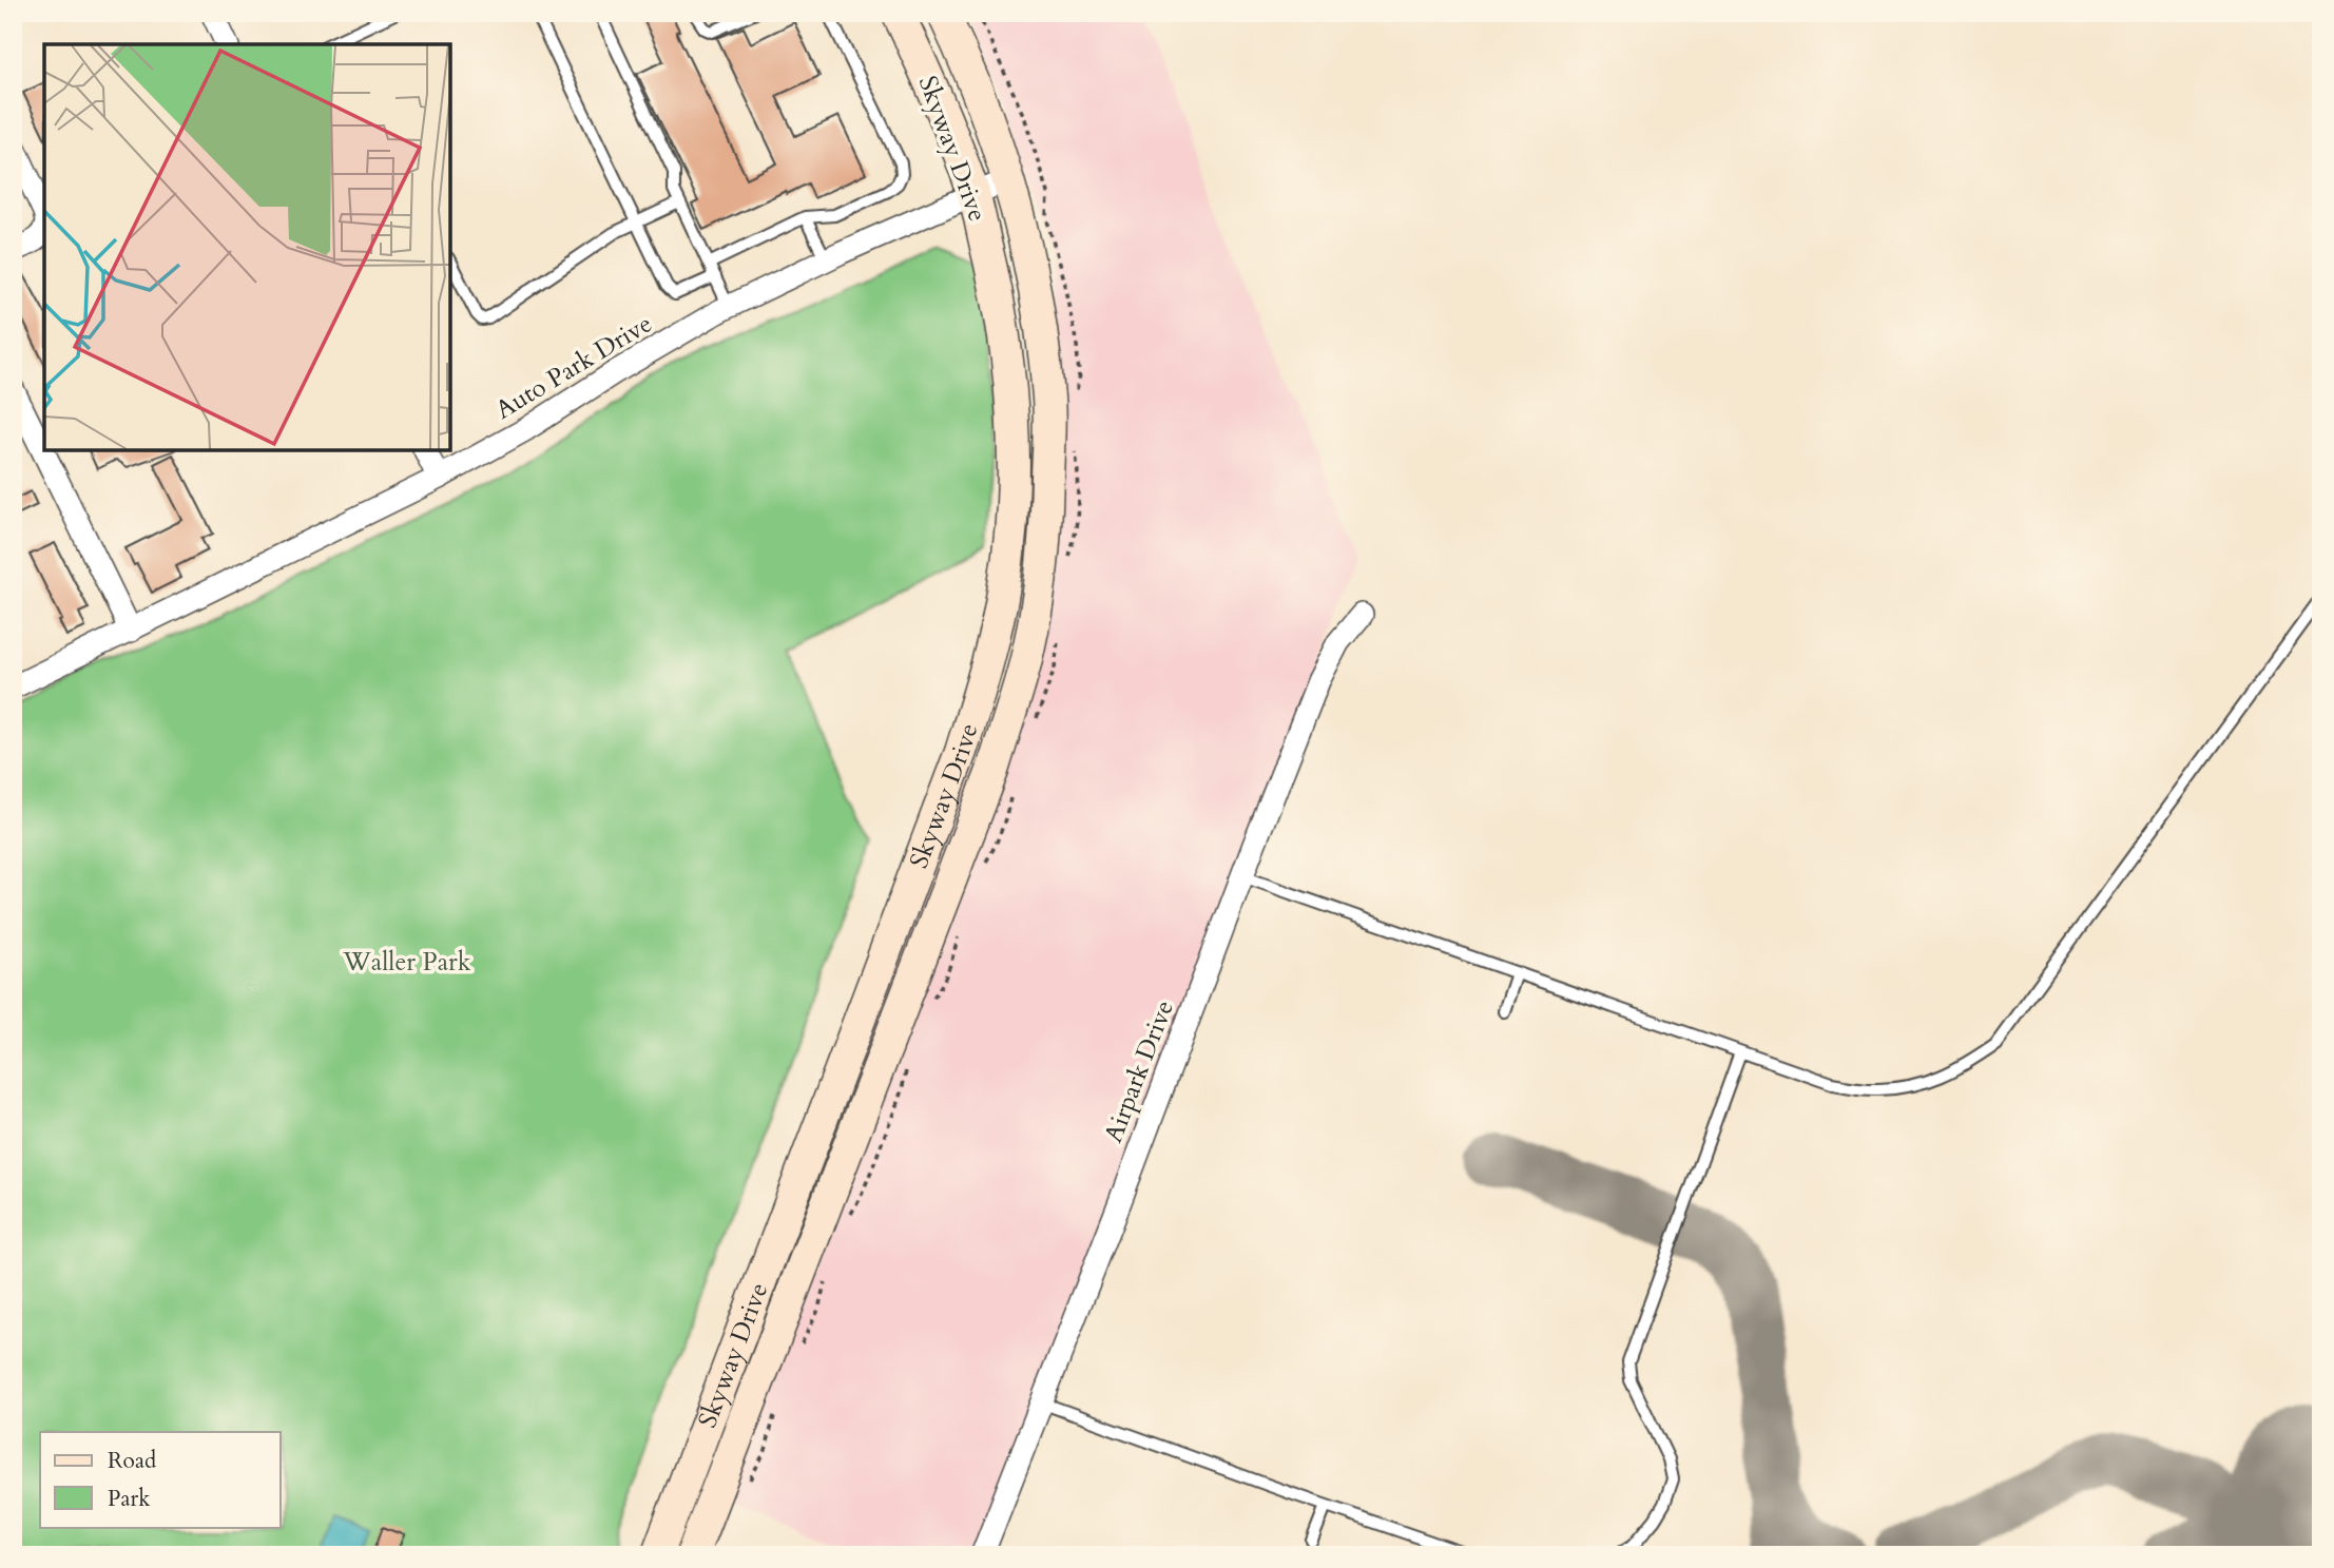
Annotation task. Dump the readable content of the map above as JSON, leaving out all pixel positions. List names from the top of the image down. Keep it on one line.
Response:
{"streets":{"main road":["Skyway Drive"],"street":["Auto Park Drive","Airpark Drive"]},"crossings":[["Skyway Drive","Auto Park Drive"]],"parks":["Waller Park"],"legend":["Road","Park"]}
